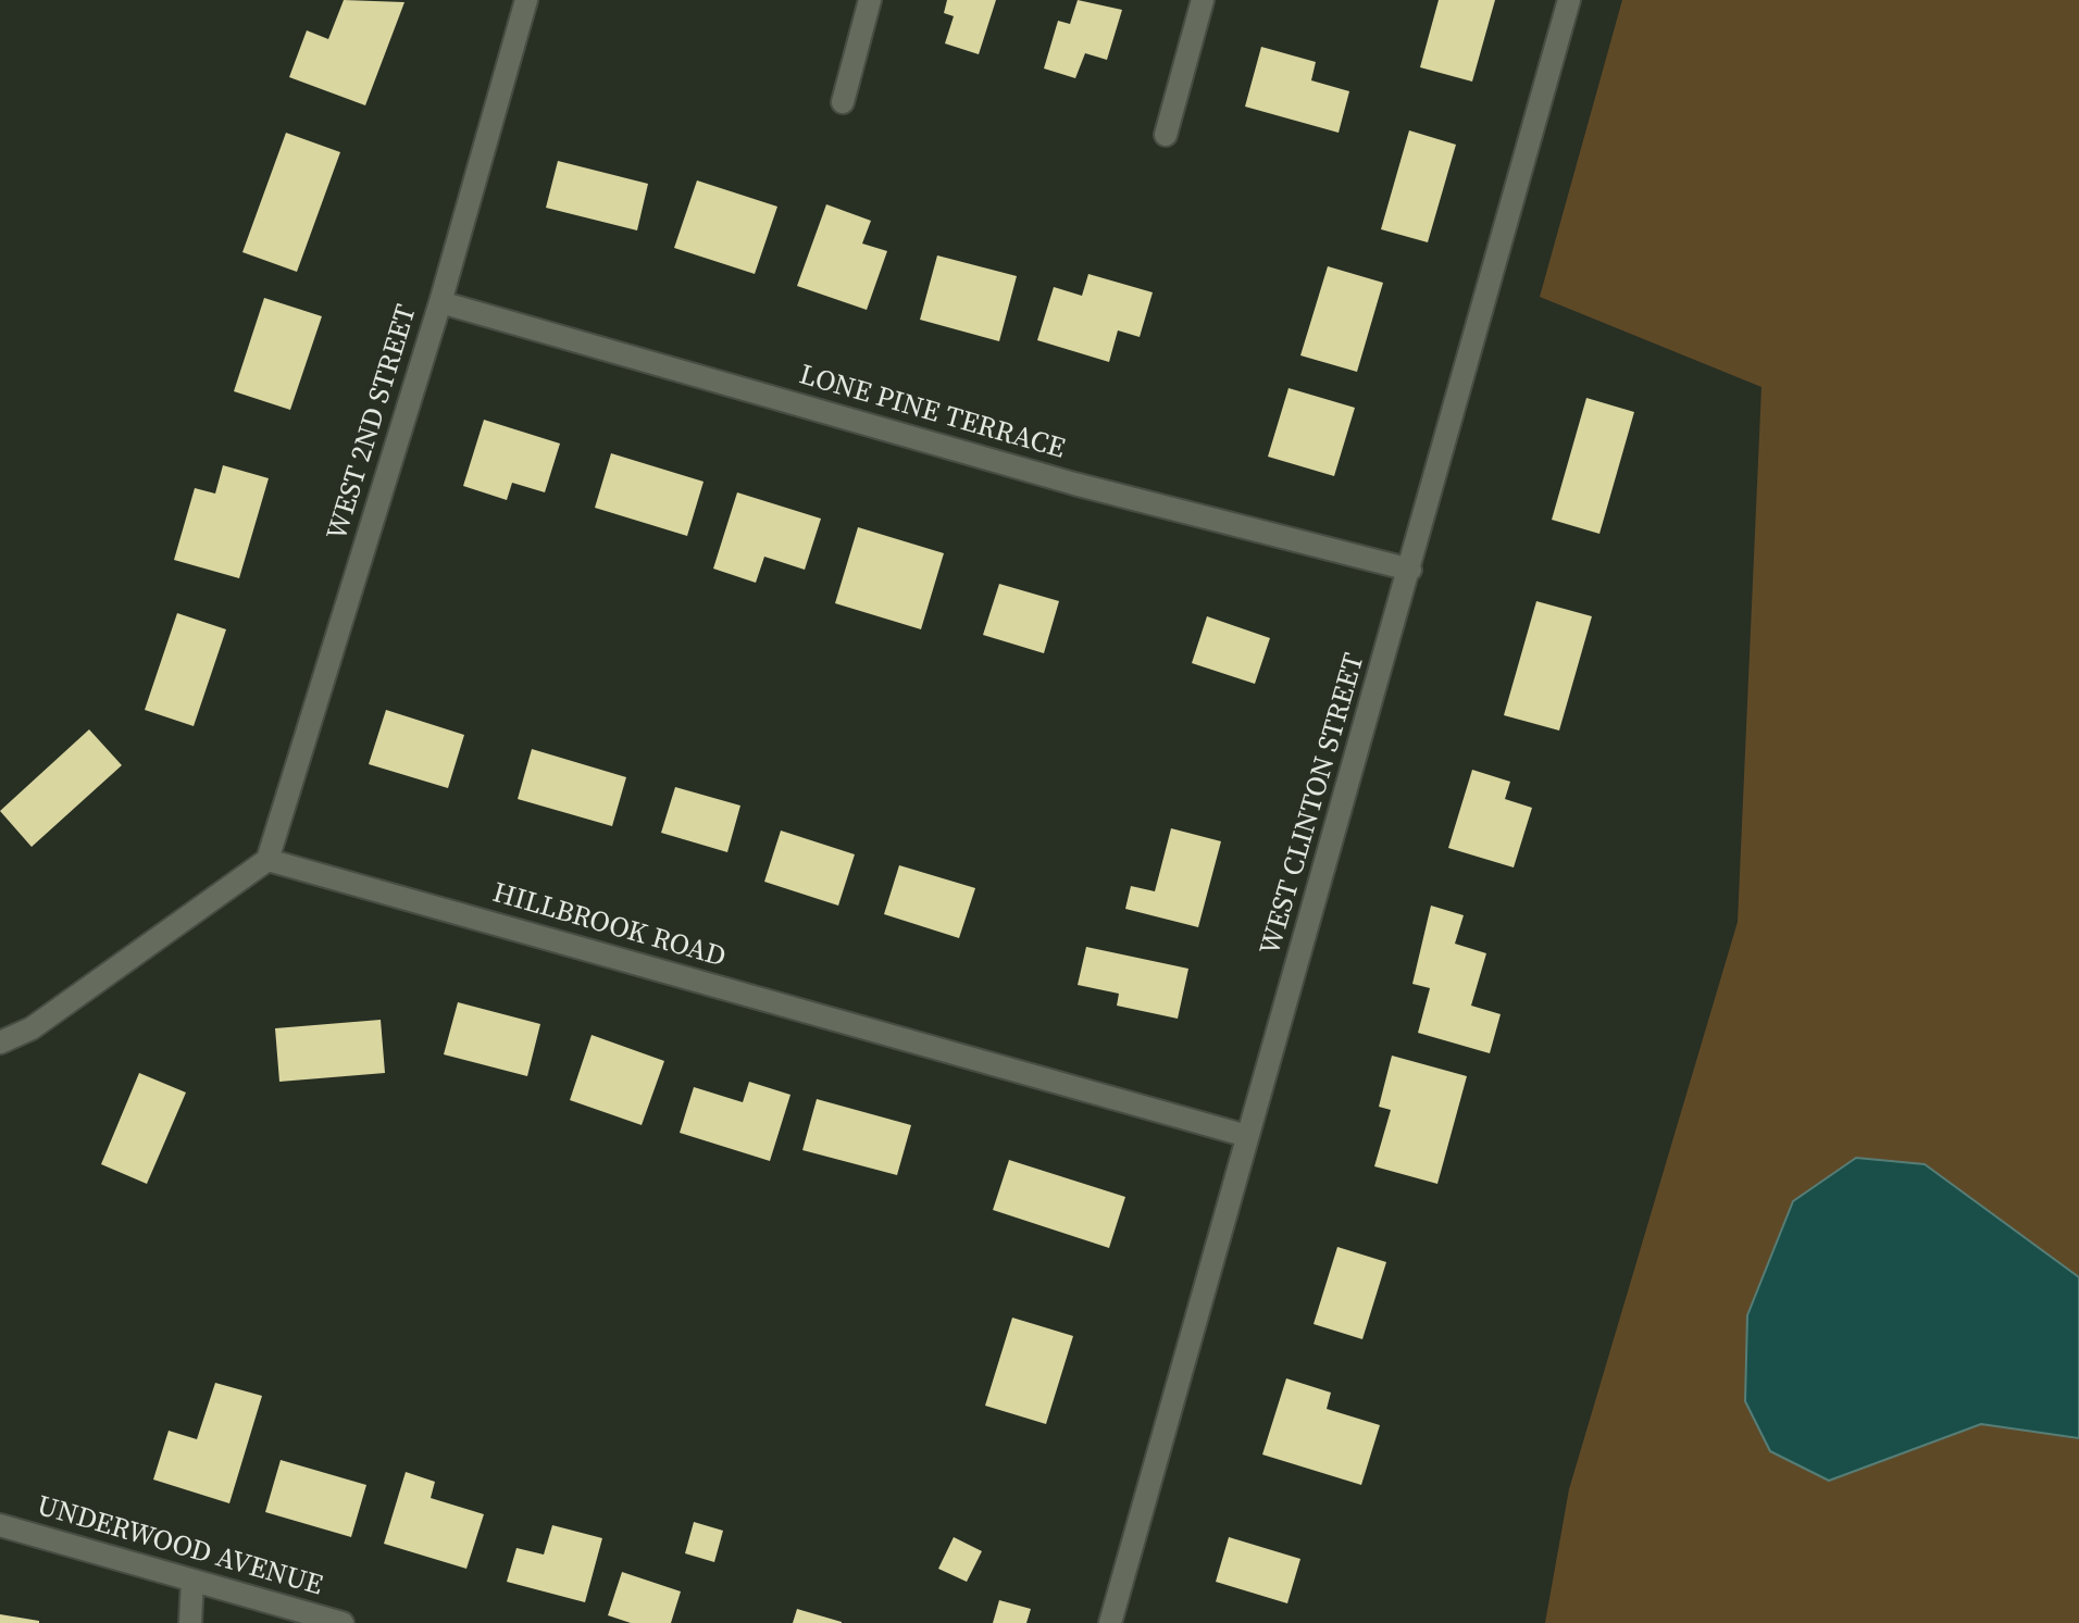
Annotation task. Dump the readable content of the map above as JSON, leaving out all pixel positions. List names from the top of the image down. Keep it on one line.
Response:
{"streets":{"street":["LONE PINE TERRACE","WEST 2ND STREET","WEST CLINTON STREET","HILLBROOK ROAD","UNDERWOOD AVENUE"]},"crossings":[["LONE PINE TERRACE","WEST 2ND STREET"],["LONE PINE TERRACE","WEST CLINTON STREET"],["WEST 2ND STREET","HILLBROOK ROAD"],["WEST CLINTON STREET","HILLBROOK ROAD"]]}
